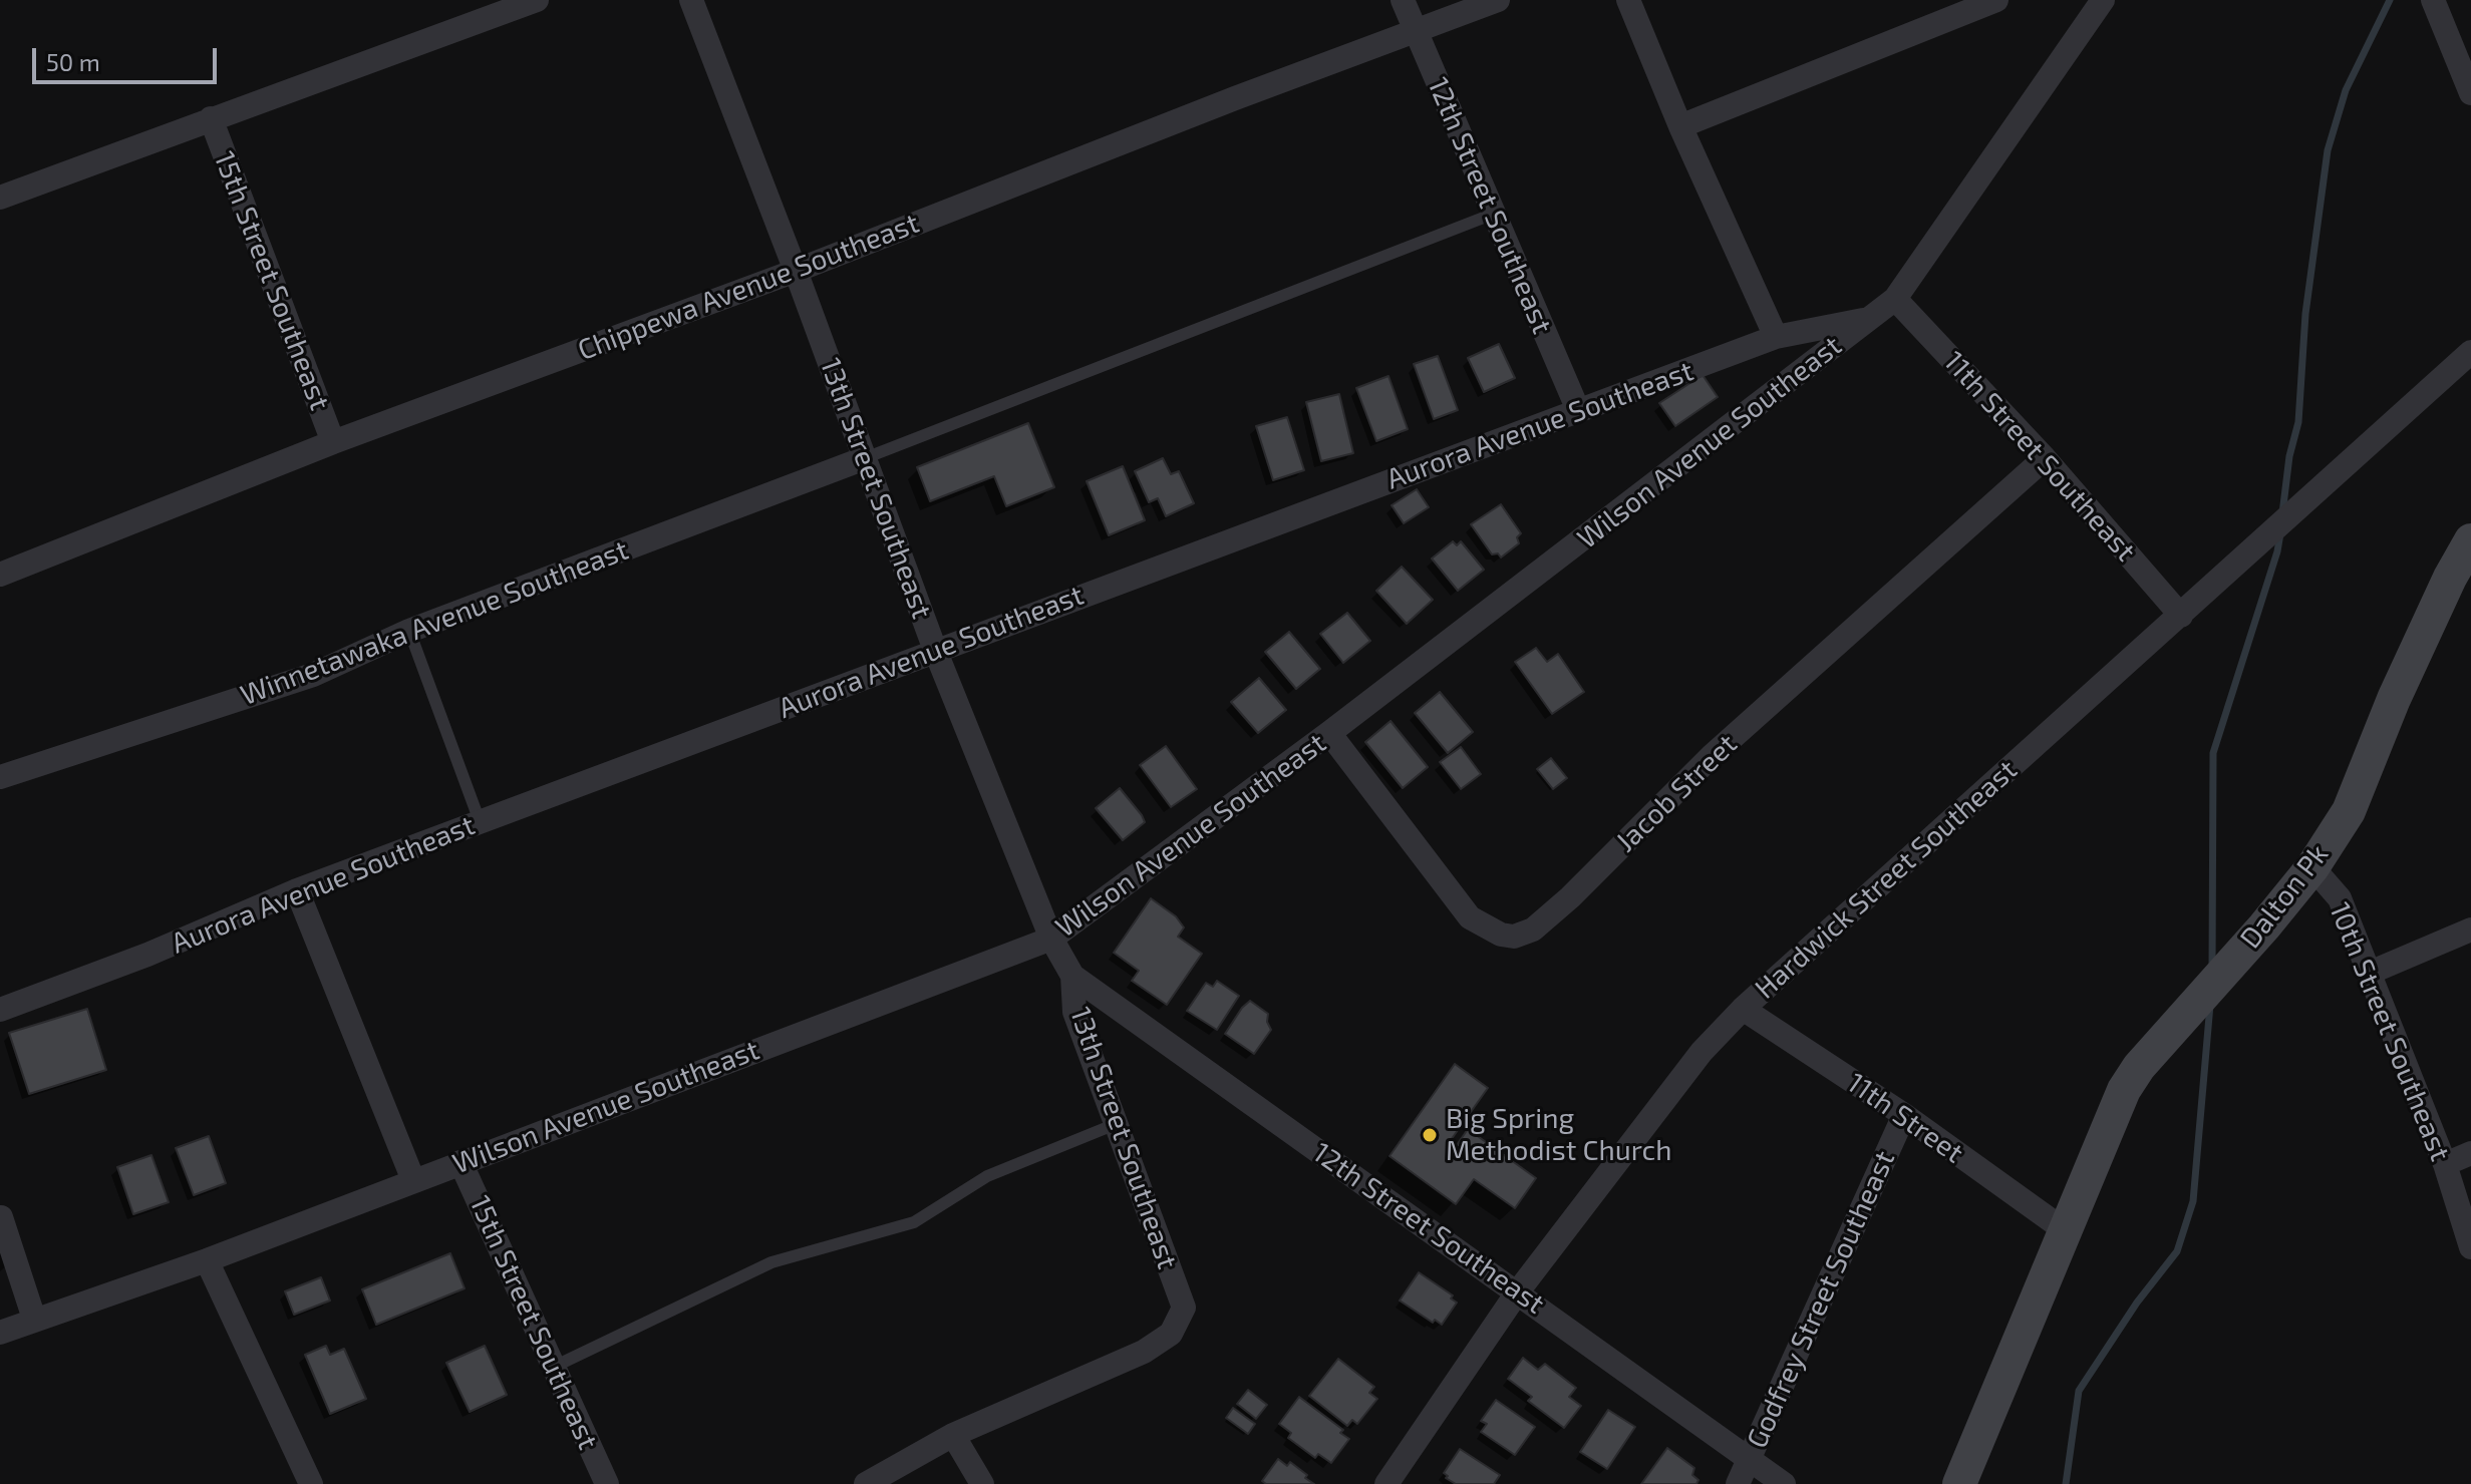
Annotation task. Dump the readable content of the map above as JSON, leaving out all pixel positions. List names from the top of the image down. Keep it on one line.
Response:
{"streets":{"main road":["Dalton Pk"],"street":["12th Street Southeast","15th Street Southeast","Chippewa Avenue Southeast","Aurora Avenue Southeast","Wilson Avenue Southeast","11th Street Southeast","13th Street Southeast","Winnetawaka Avenue Southeast","Jacob Street","Hardwick Street Southeast","10th Street Southeast","11th Street","Godfrey Street Southeast"]},"crossings":[["12th Street Southeast","Chippewa Avenue Southeast"],["12th Street Southeast","Aurora Avenue Southeast"],["12th Street Southeast","13th Street Southeast"],["12th Street Southeast","Hardwick Street Southeast"],["12th Street Southeast","Godfrey Street Southeast"],["15th Street Southeast","Chippewa Avenue Southeast"],["15th Street Southeast","Wilson Avenue Southeast"],["Chippewa Avenue Southeast","13th Street Southeast"],["Aurora Avenue Southeast","Wilson Avenue Southeast"],["Aurora Avenue Southeast","13th Street Southeast"],["Wilson Avenue Southeast","11th Street Southeast"],["Wilson Avenue Southeast","13th Street Southeast"],["Wilson Avenue Southeast","Jacob Street"],["11th Street Southeast","Jacob Street"],["11th Street Southeast","Hardwick Street Southeast"],["13th Street Southeast","Winnetawaka Avenue Southeast"],["Hardwick Street Southeast","11th Street"],["Dalton Pk","10th Street Southeast"],["Dalton Pk","11th Street"],["11th Street","Godfrey Street Southeast"]],"places":["Big Spring Methodist Church"],"scale_bar":"50 m"}
